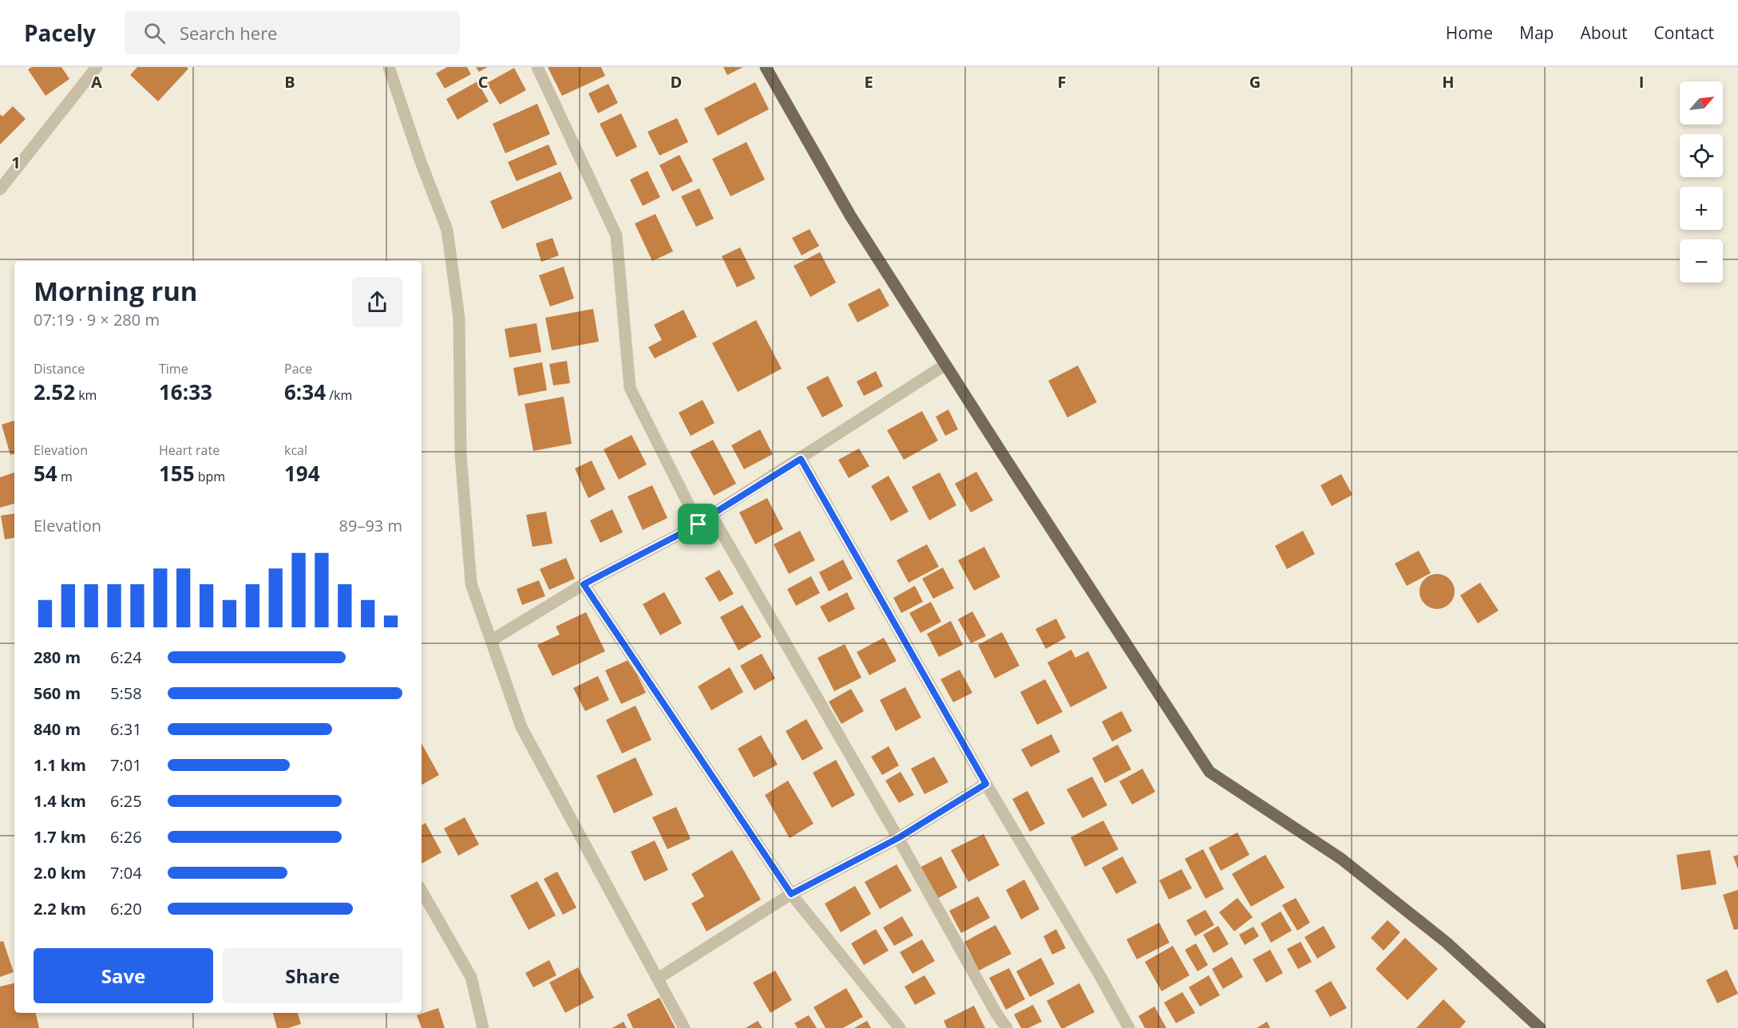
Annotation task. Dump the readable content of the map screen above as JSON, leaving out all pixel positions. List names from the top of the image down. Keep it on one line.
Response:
{"north":"top right","page":{"header":"Pacely","search":"Search here","nav":["Home","Map","About","Contact"],"map_buttons":["+","−"],"heading":["Morning run","07:19 · 9 × 280 m"],"stats":[["Distance","2.52 km"],["Time","16:33"],["Pace","6:34 /km"],["Elevation","54 m"],["Heart rate","155 bpm"],["kcal","194"]],"chart":["Elevation","89–93 m"],"list":[{"name":"280 m","note":"6:24"},{"name":"560 m","note":"5:58"},{"name":"840 m","note":"6:31"},{"name":"1.1 km","note":"7:01"},{"name":"1.4 km","note":"6:25"},{"name":"1.7 km","note":"6:26"},{"name":"2.0 km","note":"7:04"},{"name":"2.2 km","note":"6:20"}],"buttons":["Save","Share"]},"grid":{"columns":["A","B","C","D","E","F","G","H","I"],"rows":["1"]}}
